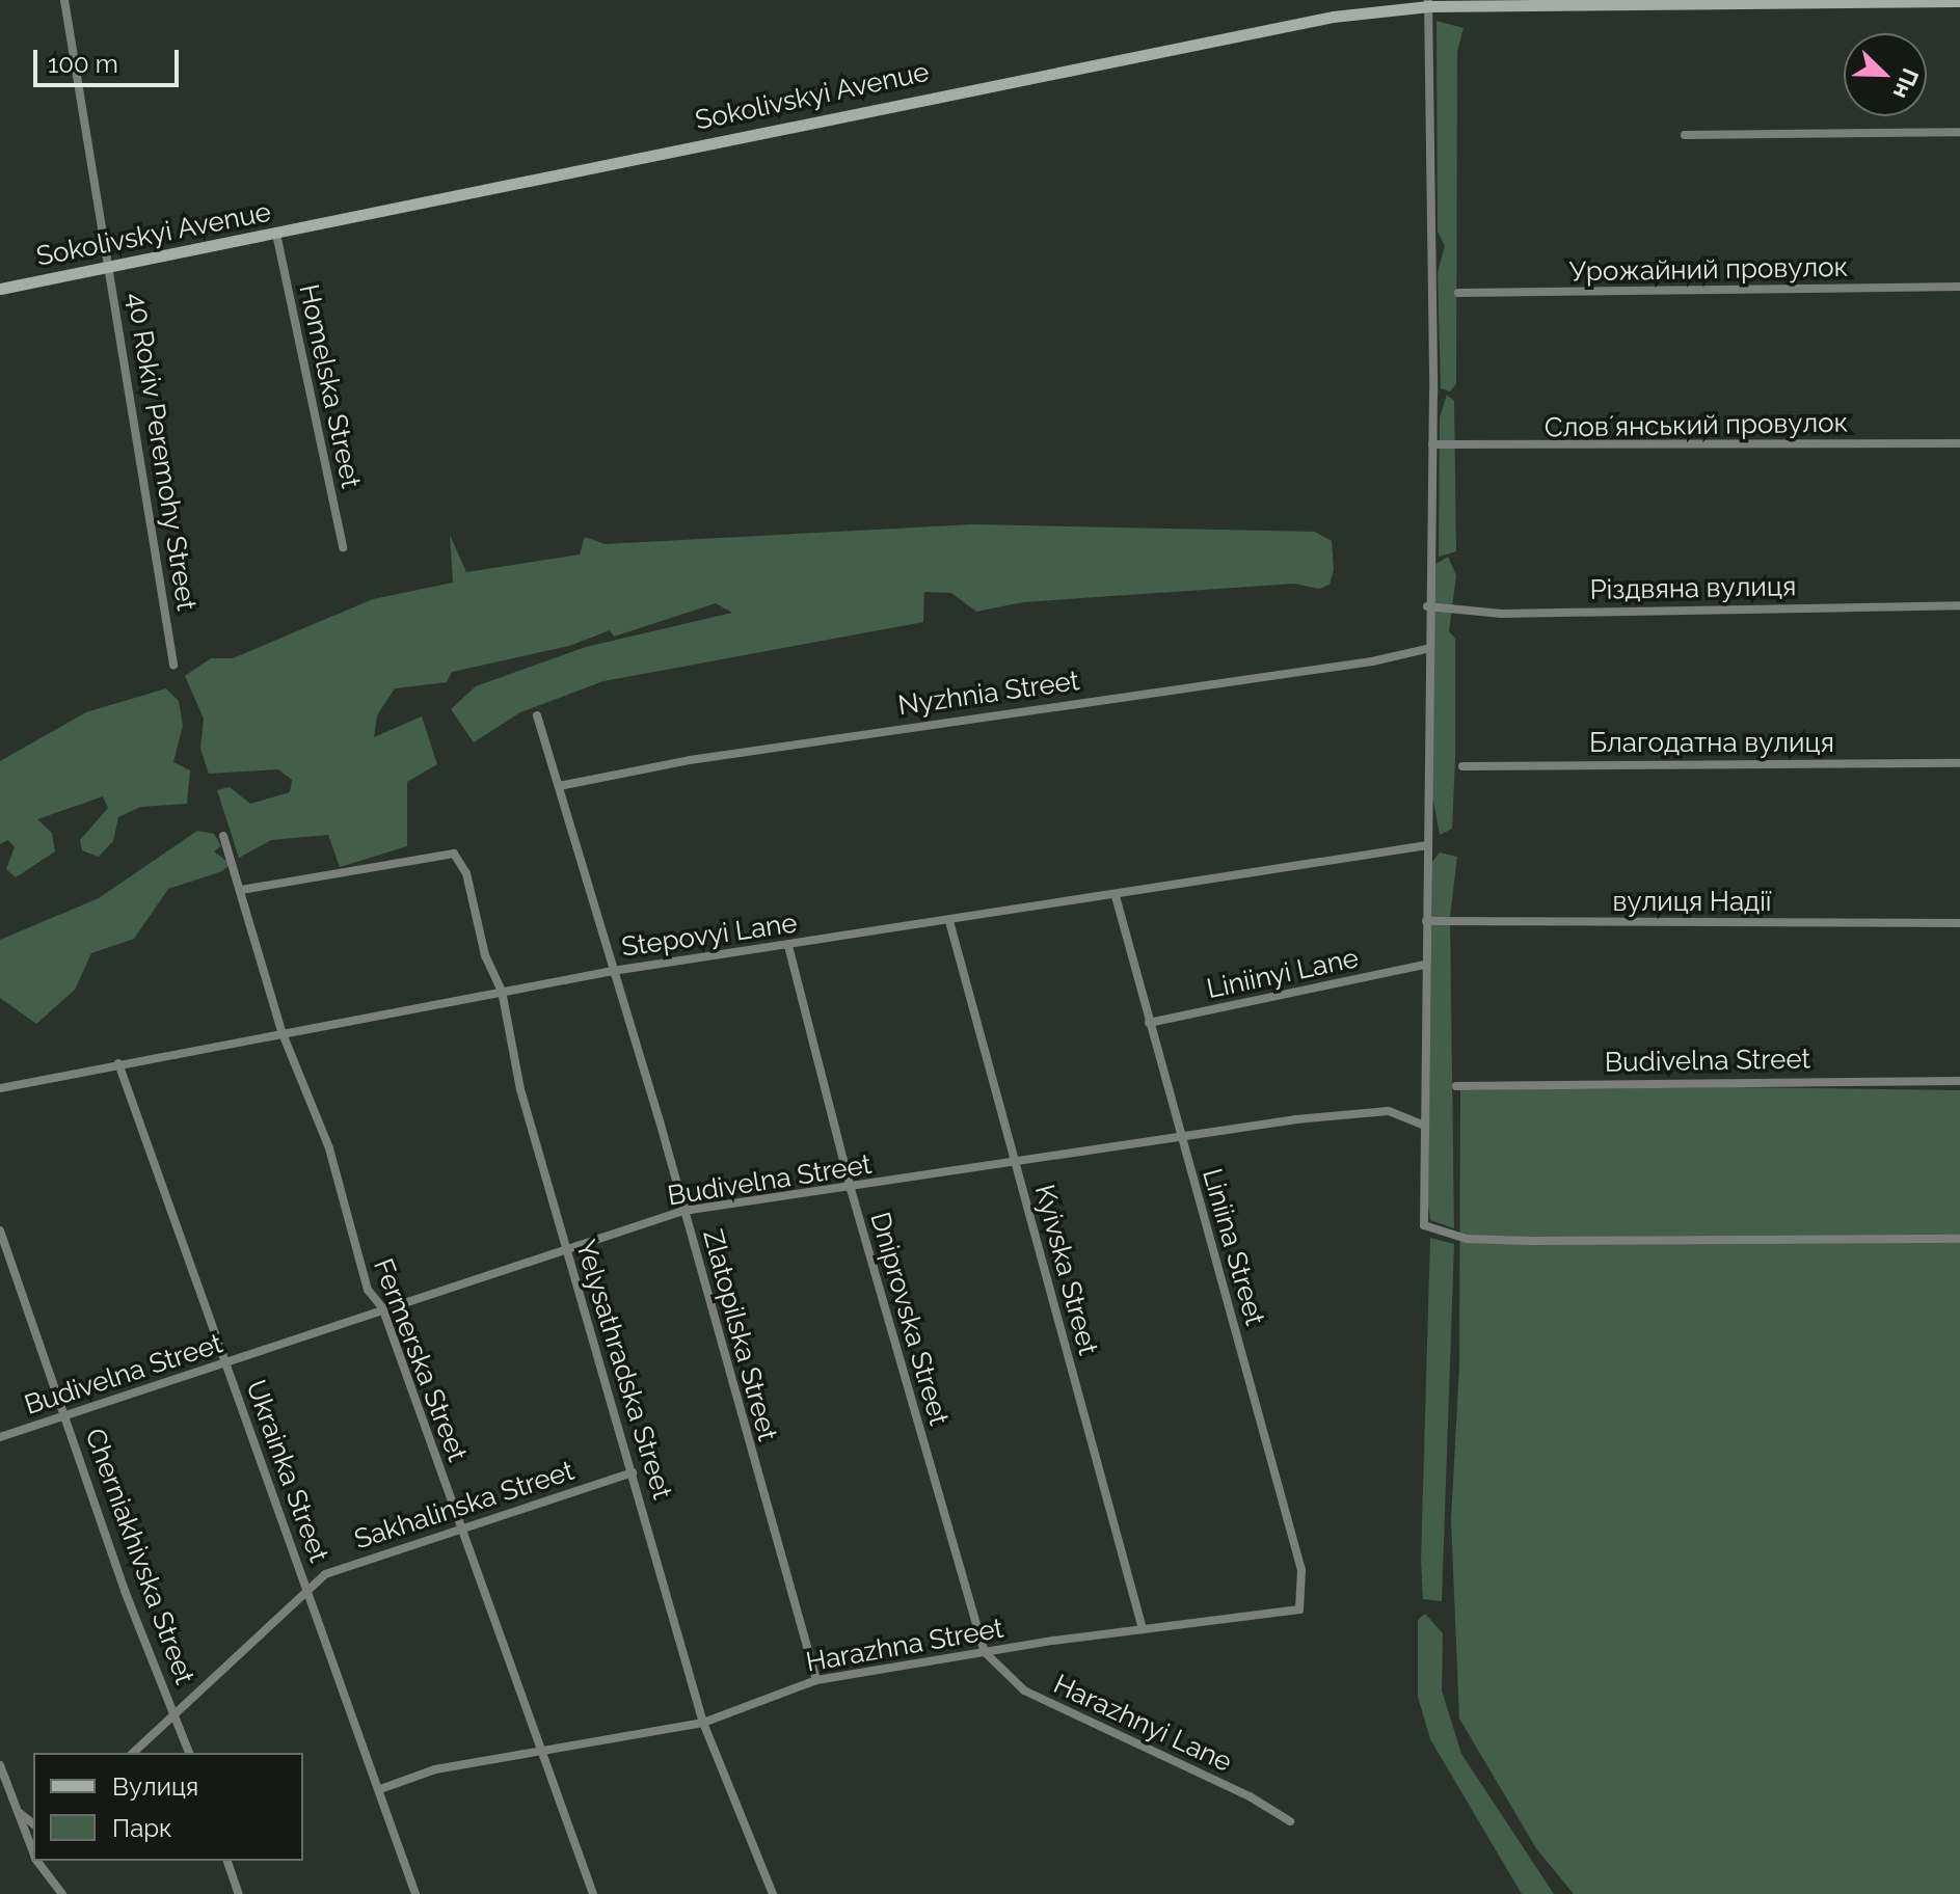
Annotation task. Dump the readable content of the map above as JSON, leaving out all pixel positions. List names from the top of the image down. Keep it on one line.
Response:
{"streets":{"street":["Sokolivskyi Avenue","Урожайний провулок","Homelska Street","Словʼянський провулок","40 Rokiv Peremohy Street","Різдвяна вулиця","Nyzhnia Street","Благодатна вулиця","вулиця Надії","Stepovyi Lane","Liniinyi Lane","Budivelna Street","Liniina Street","Kyivska Street","Dniprovska Street","Zlatopilska Street","Fermerska Street","Yelysathradska Street","Ukrainka Street","Sakhalinska Street","Cherniakhivska Street","Harazhna Street","Harazhnyi Lane"]},"crossings":[["Sokolivskyi Avenue","Homelska Street"],["Sokolivskyi Avenue","40 Rokiv Peremohy Street"],["Nyzhnia Street","Zlatopilska Street"],["Stepovyi Lane","Liniina Street"],["Stepovyi Lane","Kyivska Street"],["Stepovyi Lane","Dniprovska Street"],["Stepovyi Lane","Zlatopilska Street"],["Stepovyi Lane","Fermerska Street"],["Stepovyi Lane","Yelysathradska Street"],["Stepovyi Lane","Ukrainka Street"],["Liniinyi Lane","Liniina Street"],["Budivelna Street","Liniina Street"],["Budivelna Street","Kyivska Street"],["Budivelna Street","Dniprovska Street"],["Budivelna Street","Zlatopilska Street"],["Budivelna Street","Fermerska Street"],["Budivelna Street","Yelysathradska Street"],["Budivelna Street","Ukrainka Street"],["Budivelna Street","Cherniakhivska Street"],["Liniina Street","Harazhna Street"],["Kyivska Street","Harazhna Street"],["Dniprovska Street","Harazhna Street"],["Dniprovska Street","Harazhnyi Lane"],["Zlatopilska Street","Harazhna Street"],["Fermerska Street","Yelysathradska Street"],["Fermerska Street","Sakhalinska Street"],["Fermerska Street","Harazhna Street"],["Yelysathradska Street","Sakhalinska Street"],["Yelysathradska Street","Harazhna Street"],["Ukrainka Street","Sakhalinska Street"],["Ukrainka Street","Harazhna Street"],["Sakhalinska Street","Cherniakhivska Street"],["Harazhna Street","Harazhnyi Lane"]],"legend":["Вулиця","Парк"],"scale_bar":"100 m","north":"bottom right"}
